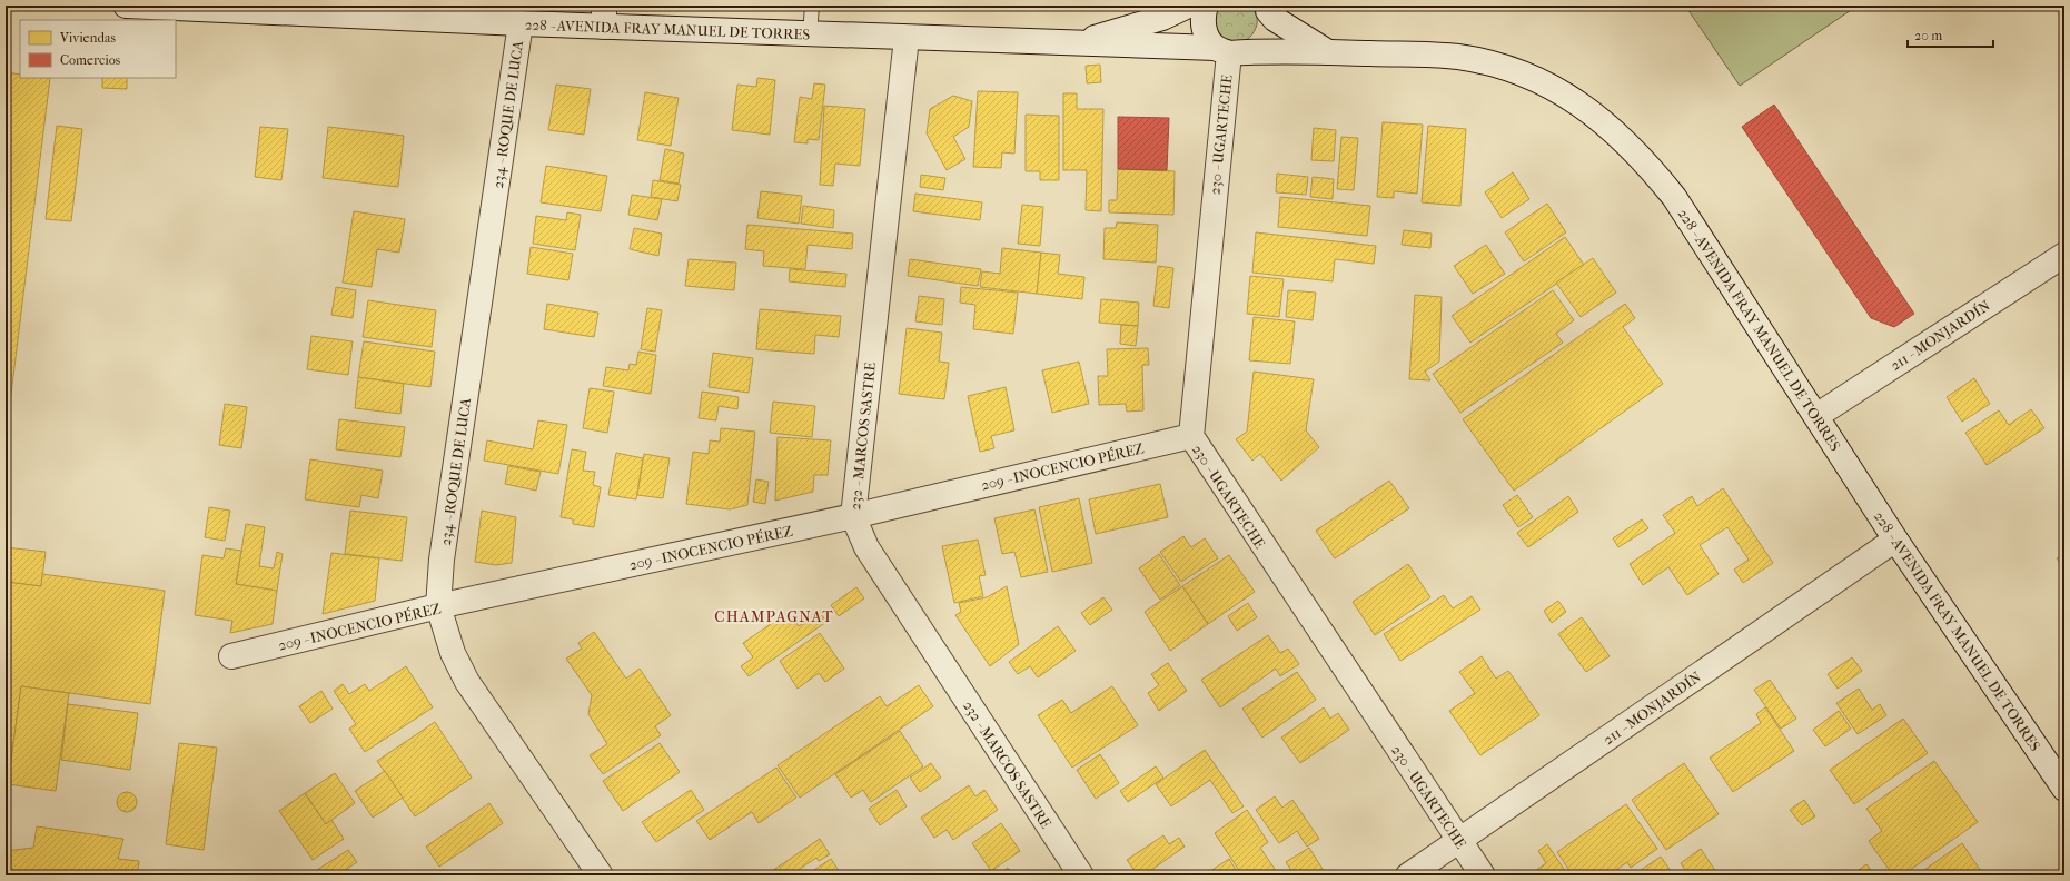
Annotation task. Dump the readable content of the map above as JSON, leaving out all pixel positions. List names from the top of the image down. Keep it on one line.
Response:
{"streets":{"street":["228 - AVENIDA FRAY MANUEL DE TORRES","234 - ROQUE DE LUCA","230 - UGARTECHE","211 - MONJARDÍN","232 - MARCOS SASTRE","209 - INOCENCIO PÉREZ"]},"crossings":[["228 - AVENIDA FRAY MANUEL DE TORRES","234 - ROQUE DE LUCA"],["228 - AVENIDA FRAY MANUEL DE TORRES","230 - UGARTECHE"],["228 - AVENIDA FRAY MANUEL DE TORRES","211 - MONJARDÍN"],["228 - AVENIDA FRAY MANUEL DE TORRES","232 - MARCOS SASTRE"],["234 - ROQUE DE LUCA","209 - INOCENCIO PÉREZ"],["230 - UGARTECHE","211 - MONJARDÍN"],["230 - UGARTECHE","209 - INOCENCIO PÉREZ"],["232 - MARCOS SASTRE","209 - INOCENCIO PÉREZ"]],"districts":["CHAMPAGNAT"],"legend":["Viviendas","Comercios"],"scale_bar":"20 m"}
